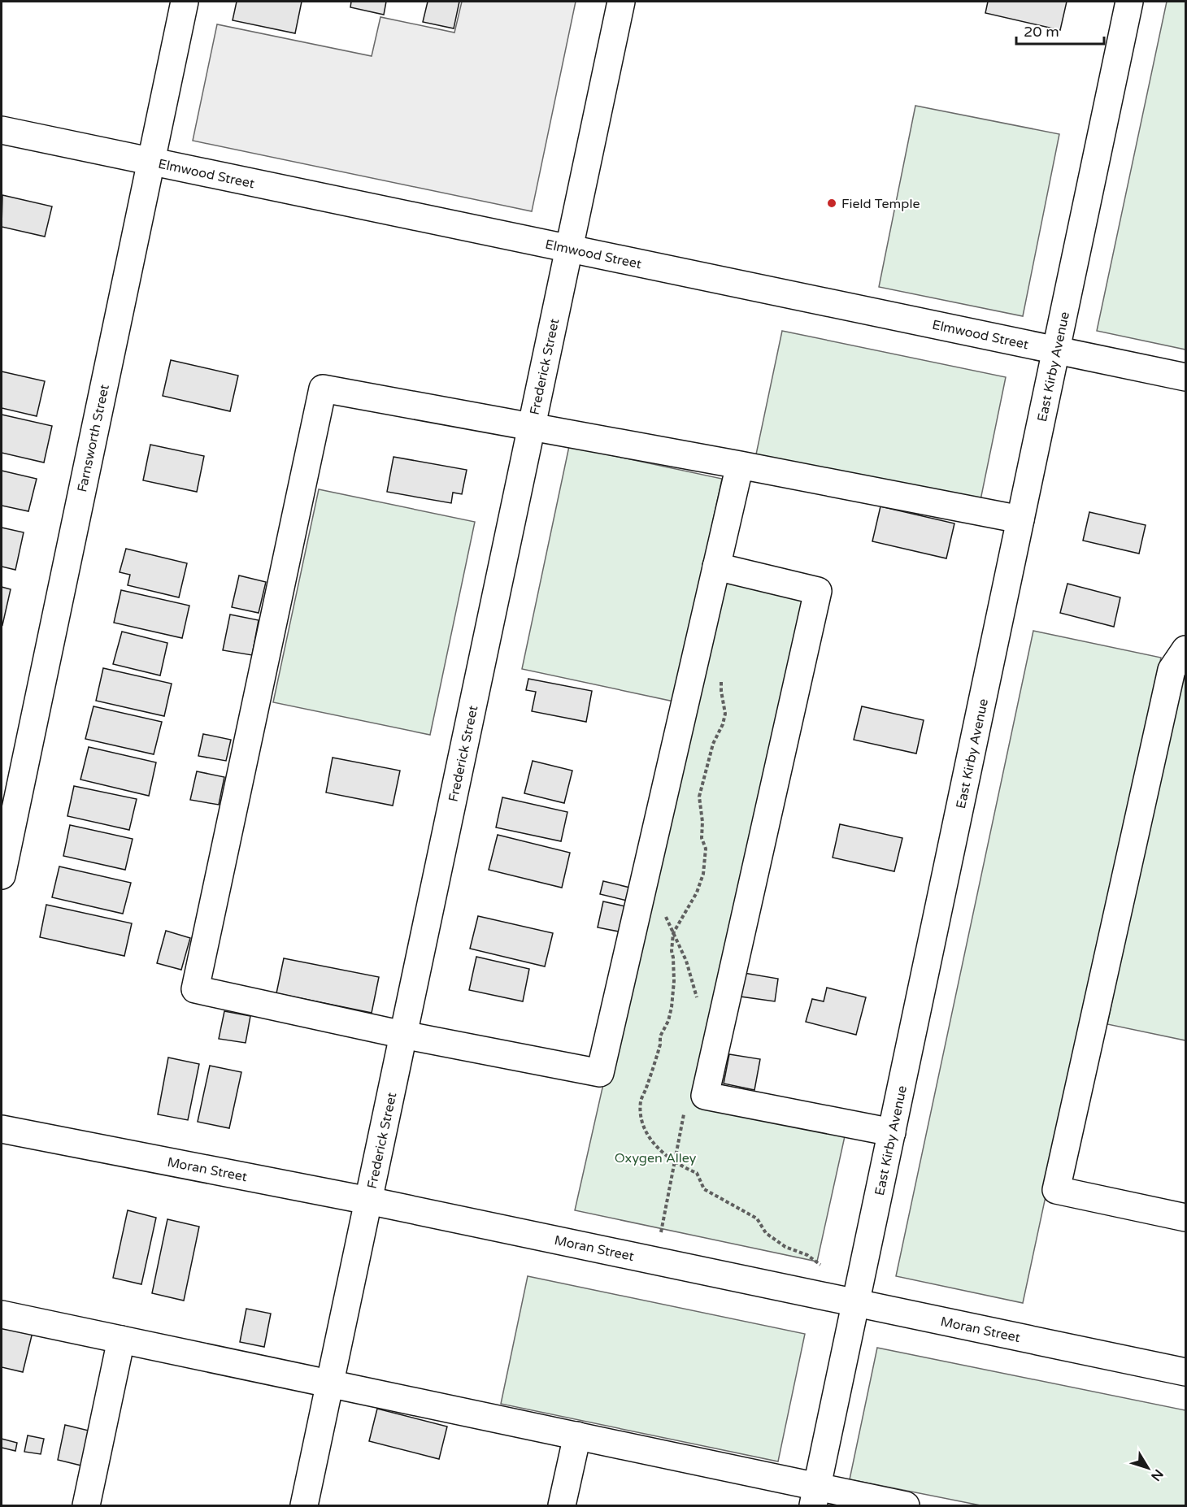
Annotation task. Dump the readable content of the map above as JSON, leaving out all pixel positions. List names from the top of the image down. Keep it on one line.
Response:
{"streets":{"street":["Elmwood Street","Frederick Street","East Kirby Avenue","Farnsworth Street","Moran Street"]},"crossings":[["Elmwood Street","Frederick Street"],["Elmwood Street","East Kirby Avenue"],["Elmwood Street","Farnsworth Street"],["Frederick Street","Moran Street"],["East Kirby Avenue","Moran Street"]],"parks":["Oxygen Alley"],"places":["Field Temple"],"scale_bar":"20 m","north":"bottom right"}
